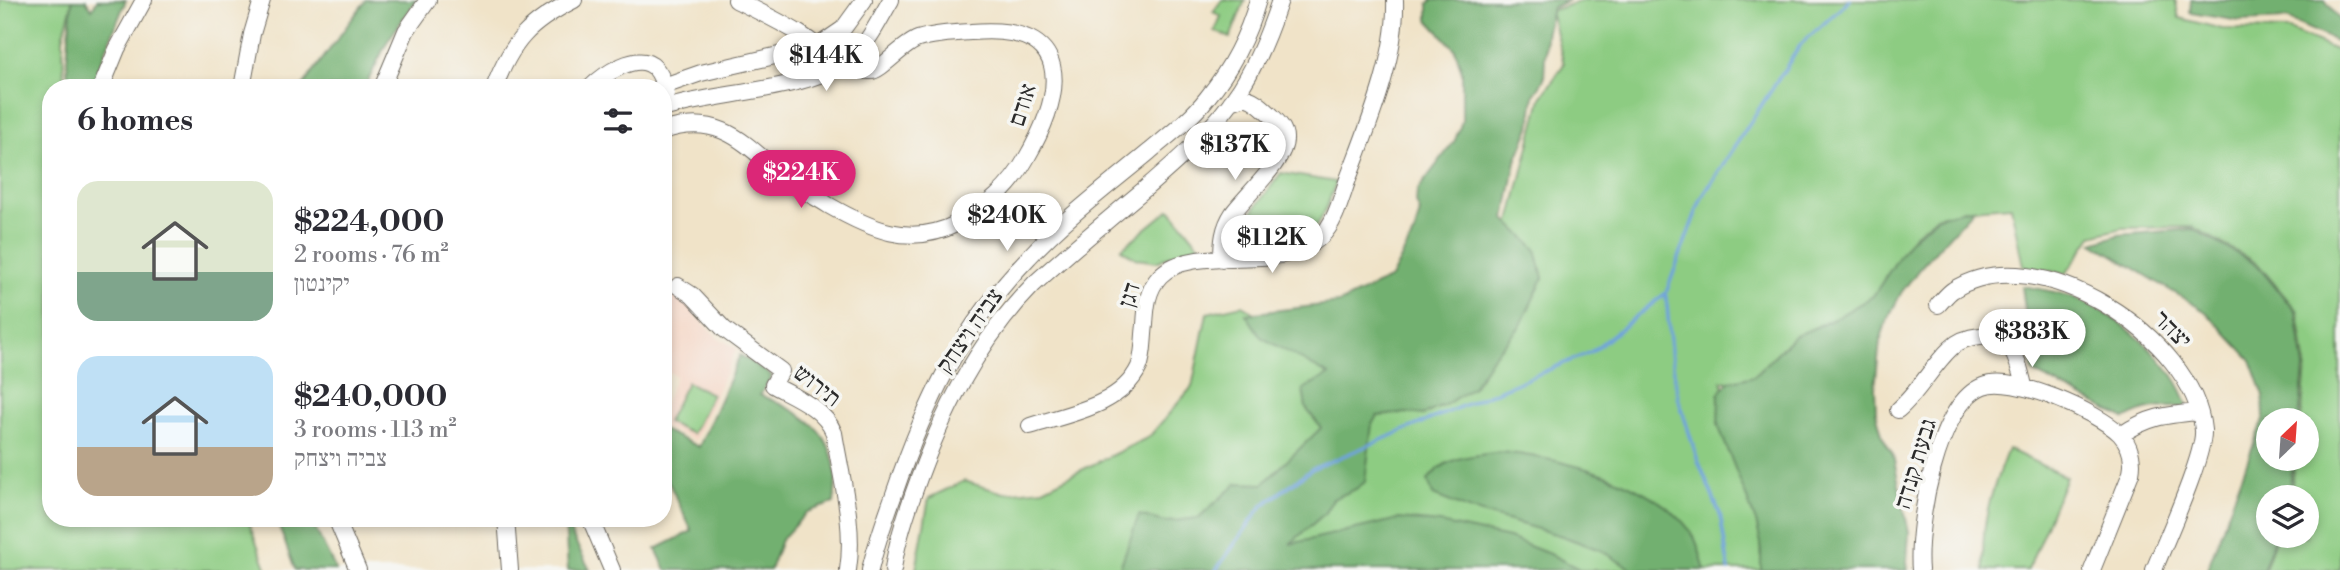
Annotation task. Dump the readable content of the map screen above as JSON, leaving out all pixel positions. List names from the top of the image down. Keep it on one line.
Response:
{"streets":{"street":["אודם","דגן","יצהר","צביה ויצחק","תירוש","גבעת קנדה"]},"north":"top right","page":{"price":["$144K","$137K","$224K","$240K","$112K","$383K"],"heading":"6 homes","list":[{"name":"$224,000","note":"2 rooms · 76 m² · יקינטון"},{"name":"$240,000","note":"3 rooms · 113 m² · צביה ויצחק"}]}}
